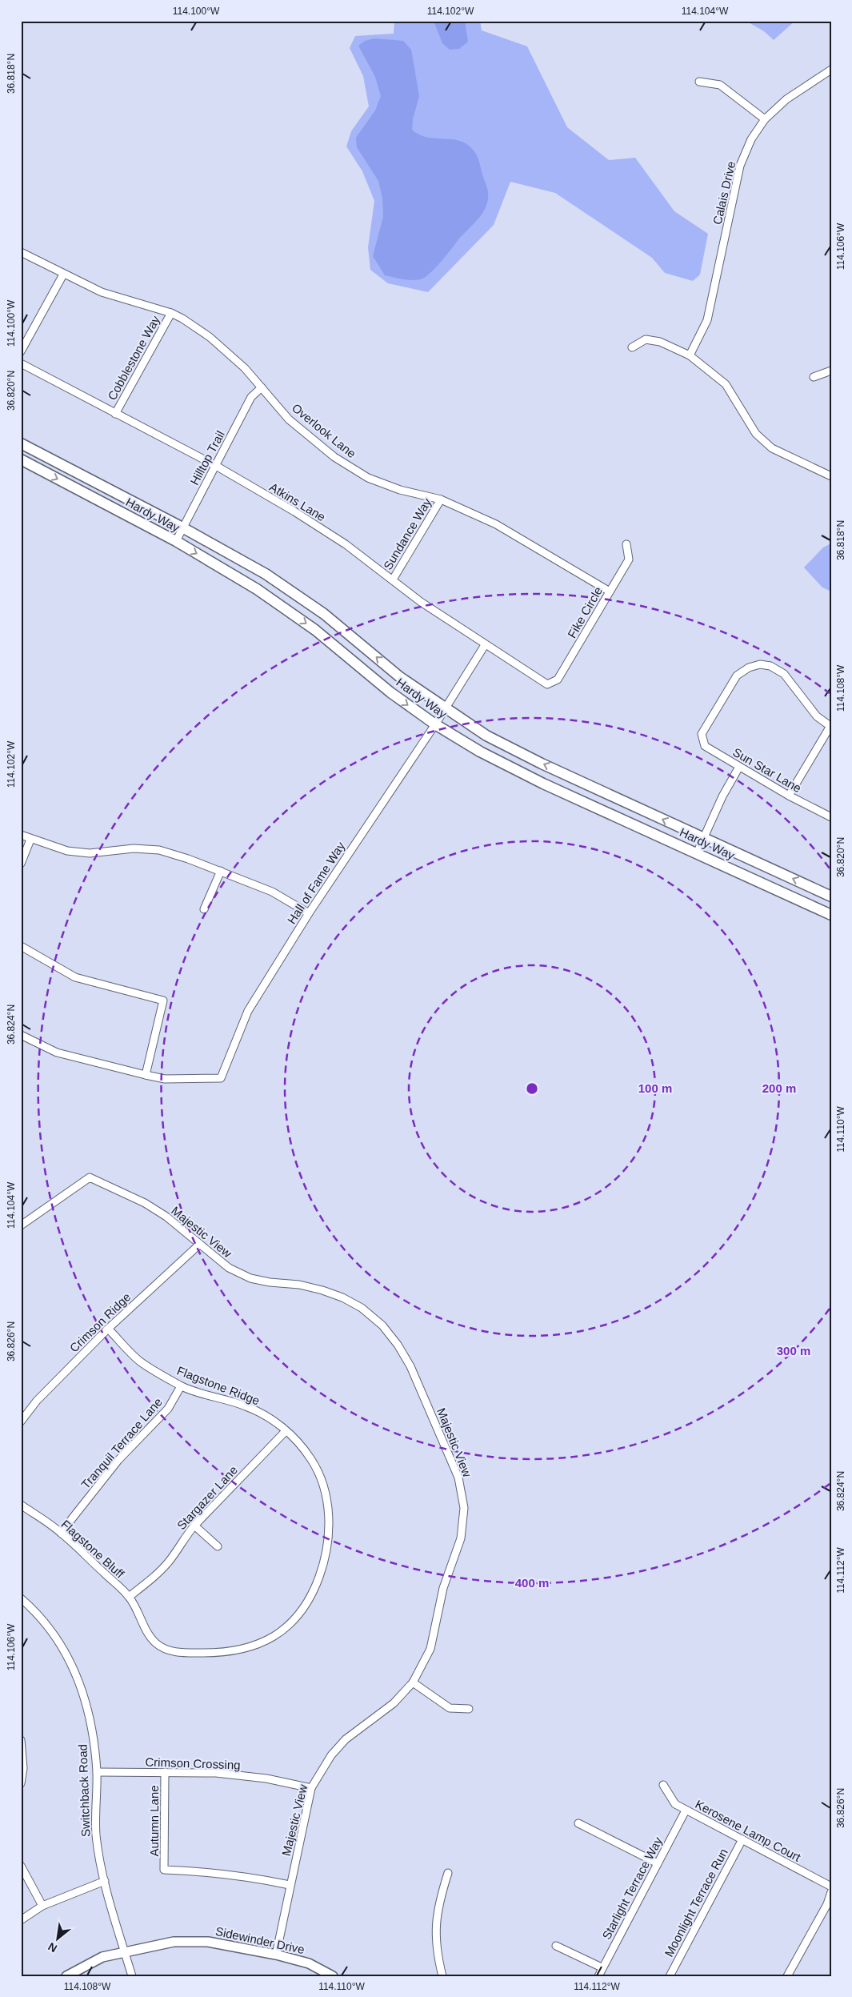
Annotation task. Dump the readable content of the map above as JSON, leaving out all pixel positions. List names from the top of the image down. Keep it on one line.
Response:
{"streets":{"main road":["Hardy Way"],"street":["Calais Drive","Cobblestone Way","Overlook Lane","Hilltop Trail","Atkins Lane","Sundance Way","Fike Circle","Sun Star Lane","Hall of Fame Way","Majestic View","Crimson Ridge","Flagstone Ridge","Tranquil Terrace Lane","Stargazer Lane","Flagstone Bluff","Crimson Crossing","Switchback Road","Autumn Lane","Kerosene Lamp Court","Starlight Terrace Way","Moonlight Terrace Run","Sidewinder Drive"]},"crossings":[["Cobblestone Way","Overlook Lane"],["Cobblestone Way","Atkins Lane"],["Overlook Lane","Hilltop Trail"],["Overlook Lane","Sundance Way"],["Overlook Lane","Fike Circle"],["Hilltop Trail","Atkins Lane"],["Hilltop Trail","Hardy Way"],["Atkins Lane","Sundance Way"],["Atkins Lane","Fike Circle"],["Atkins Lane","Hall of Fame Way"],["Hardy Way","Hall of Fame Way"],["Majestic View","Crimson Ridge"],["Majestic View","Crimson Crossing"],["Majestic View","Autumn Lane"],["Majestic View","Sidewinder Drive"],["Crimson Ridge","Flagstone Ridge"],["Flagstone Ridge","Tranquil Terrace Lane"],["Flagstone Ridge","Stargazer Lane"],["Flagstone Ridge","Flagstone Bluff"],["Tranquil Terrace Lane","Flagstone Bluff"],["Stargazer Lane","Flagstone Bluff"],["Crimson Crossing","Switchback Road"],["Crimson Crossing","Autumn Lane"],["Switchback Road","Sidewinder Drive"],["Kerosene Lamp Court","Starlight Terrace Way"],["Kerosene Lamp Court","Moonlight Terrace Run"]],"north":"bottom left","coordinates":["114.100°W","114.102°W","114.104°W","36.818°N","114.106°W","36.820°N","114.108°W","36.824°N","114.110°W","36.826°N","114.112°W"],"rings":["100 m","200 m","300 m","400 m"]}
